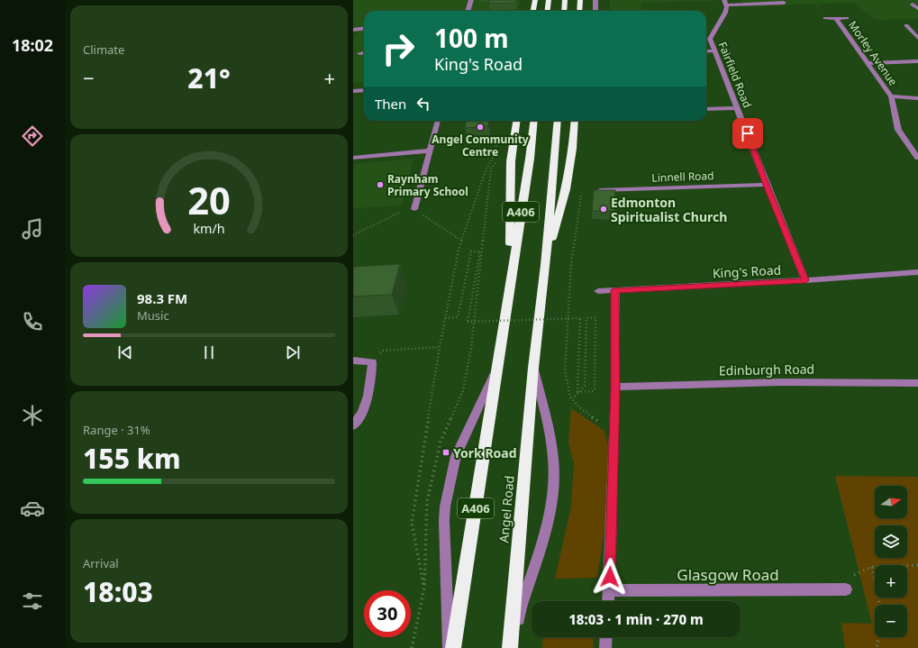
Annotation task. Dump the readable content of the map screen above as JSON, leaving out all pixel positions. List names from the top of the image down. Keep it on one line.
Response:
{"streets":{"highway":["A406","Angel Road"],"street":["Morley Avenue","Fairfield Road","Linnell Road","King's Road","Edinburgh Road","Glasgow Road"]},"crossings":[["Fairfield Road","Linnell Road"],["Fairfield Road","King's Road"],["A406","Angel Road"]],"places":{"other":["Angel Community Centre","Raynham Primary School","Edmonton Spiritualist Church"],"transit":["York Road"]},"north":"right","page":{"tabs":"18:02","tile":["Climate",["Range · 31%","155 km"],["Arrival","18:03"]],"turn":["100 m","King's Road"],"heat":["−","21°","+"],"then":"Then","song":["98.3 FM","Music"],"map_buttons":["+","−"],"limit":"30","trip":"18:03 · 1 min · 270 m","gauge":["20","km/h"]}}
